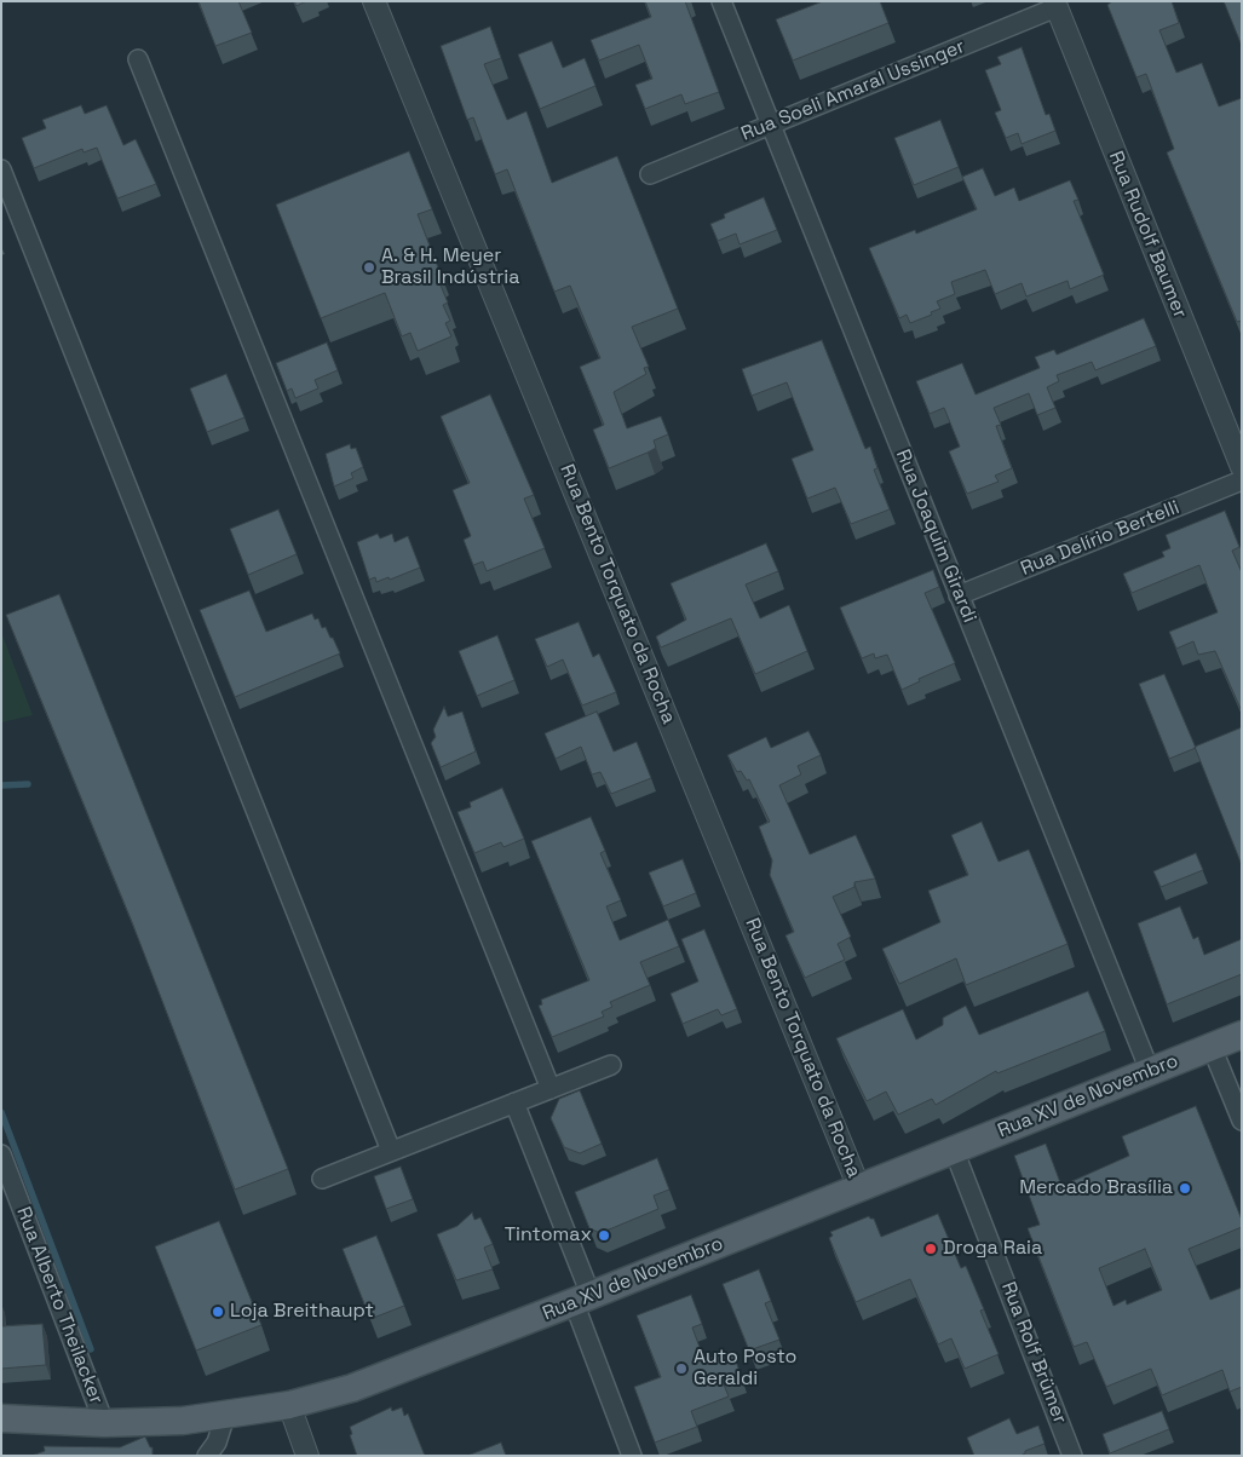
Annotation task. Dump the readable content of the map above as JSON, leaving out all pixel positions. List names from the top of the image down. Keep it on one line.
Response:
{"streets":{"main road":["Rua XV de Novembro"],"street":["Rua Soeli Amaral Ussinger","Rua Rudolf Baumer","Rua Joaquim Girardi","Rua Delírio Bertelli","Rua Bento Torquato da Rocha","Rua Alberto Theilacker","Rua Rolf Brümer"]},"crossings":[["Rua Soeli Amaral Ussinger","Rua Rudolf Baumer"],["Rua Soeli Amaral Ussinger","Rua Joaquim Girardi"],["Rua Joaquim Girardi","Rua Delírio Bertelli"],["Rua Joaquim Girardi","Rua XV de Novembro"],["Rua Bento Torquato da Rocha","Rua XV de Novembro"],["Rua XV de Novembro","Rua Alberto Theilacker"],["Rua XV de Novembro","Rua Rolf Brümer"]],"places":["A. & H. Meyer Brasil Indústria","Mercado Brasília","Tintomax","Droga Raia","Loja Breithaupt","Auto Posto Geraldi"]}
